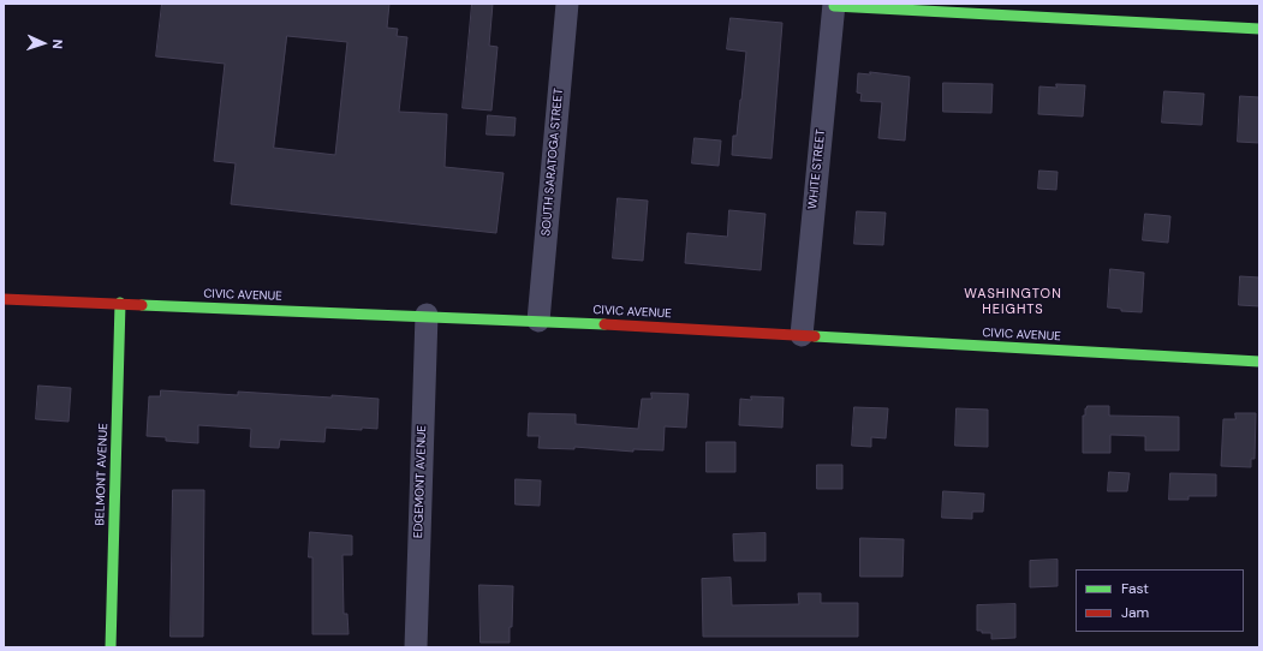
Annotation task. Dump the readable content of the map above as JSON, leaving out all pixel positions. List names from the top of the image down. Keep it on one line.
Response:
{"streets":{"street":["SOUTH SARATOGA STREET","WHITE STREET","CIVIC AVENUE","BELMONT AVENUE","EDGEMONT AVENUE"]},"crossings":[["SOUTH SARATOGA STREET","CIVIC AVENUE"],["WHITE STREET","CIVIC AVENUE"],["CIVIC AVENUE","BELMONT AVENUE"],["CIVIC AVENUE","EDGEMONT AVENUE"]],"districts":["WASHINGTON HEIGHTS"],"legend":["Fast","Jam"],"north":"right"}
